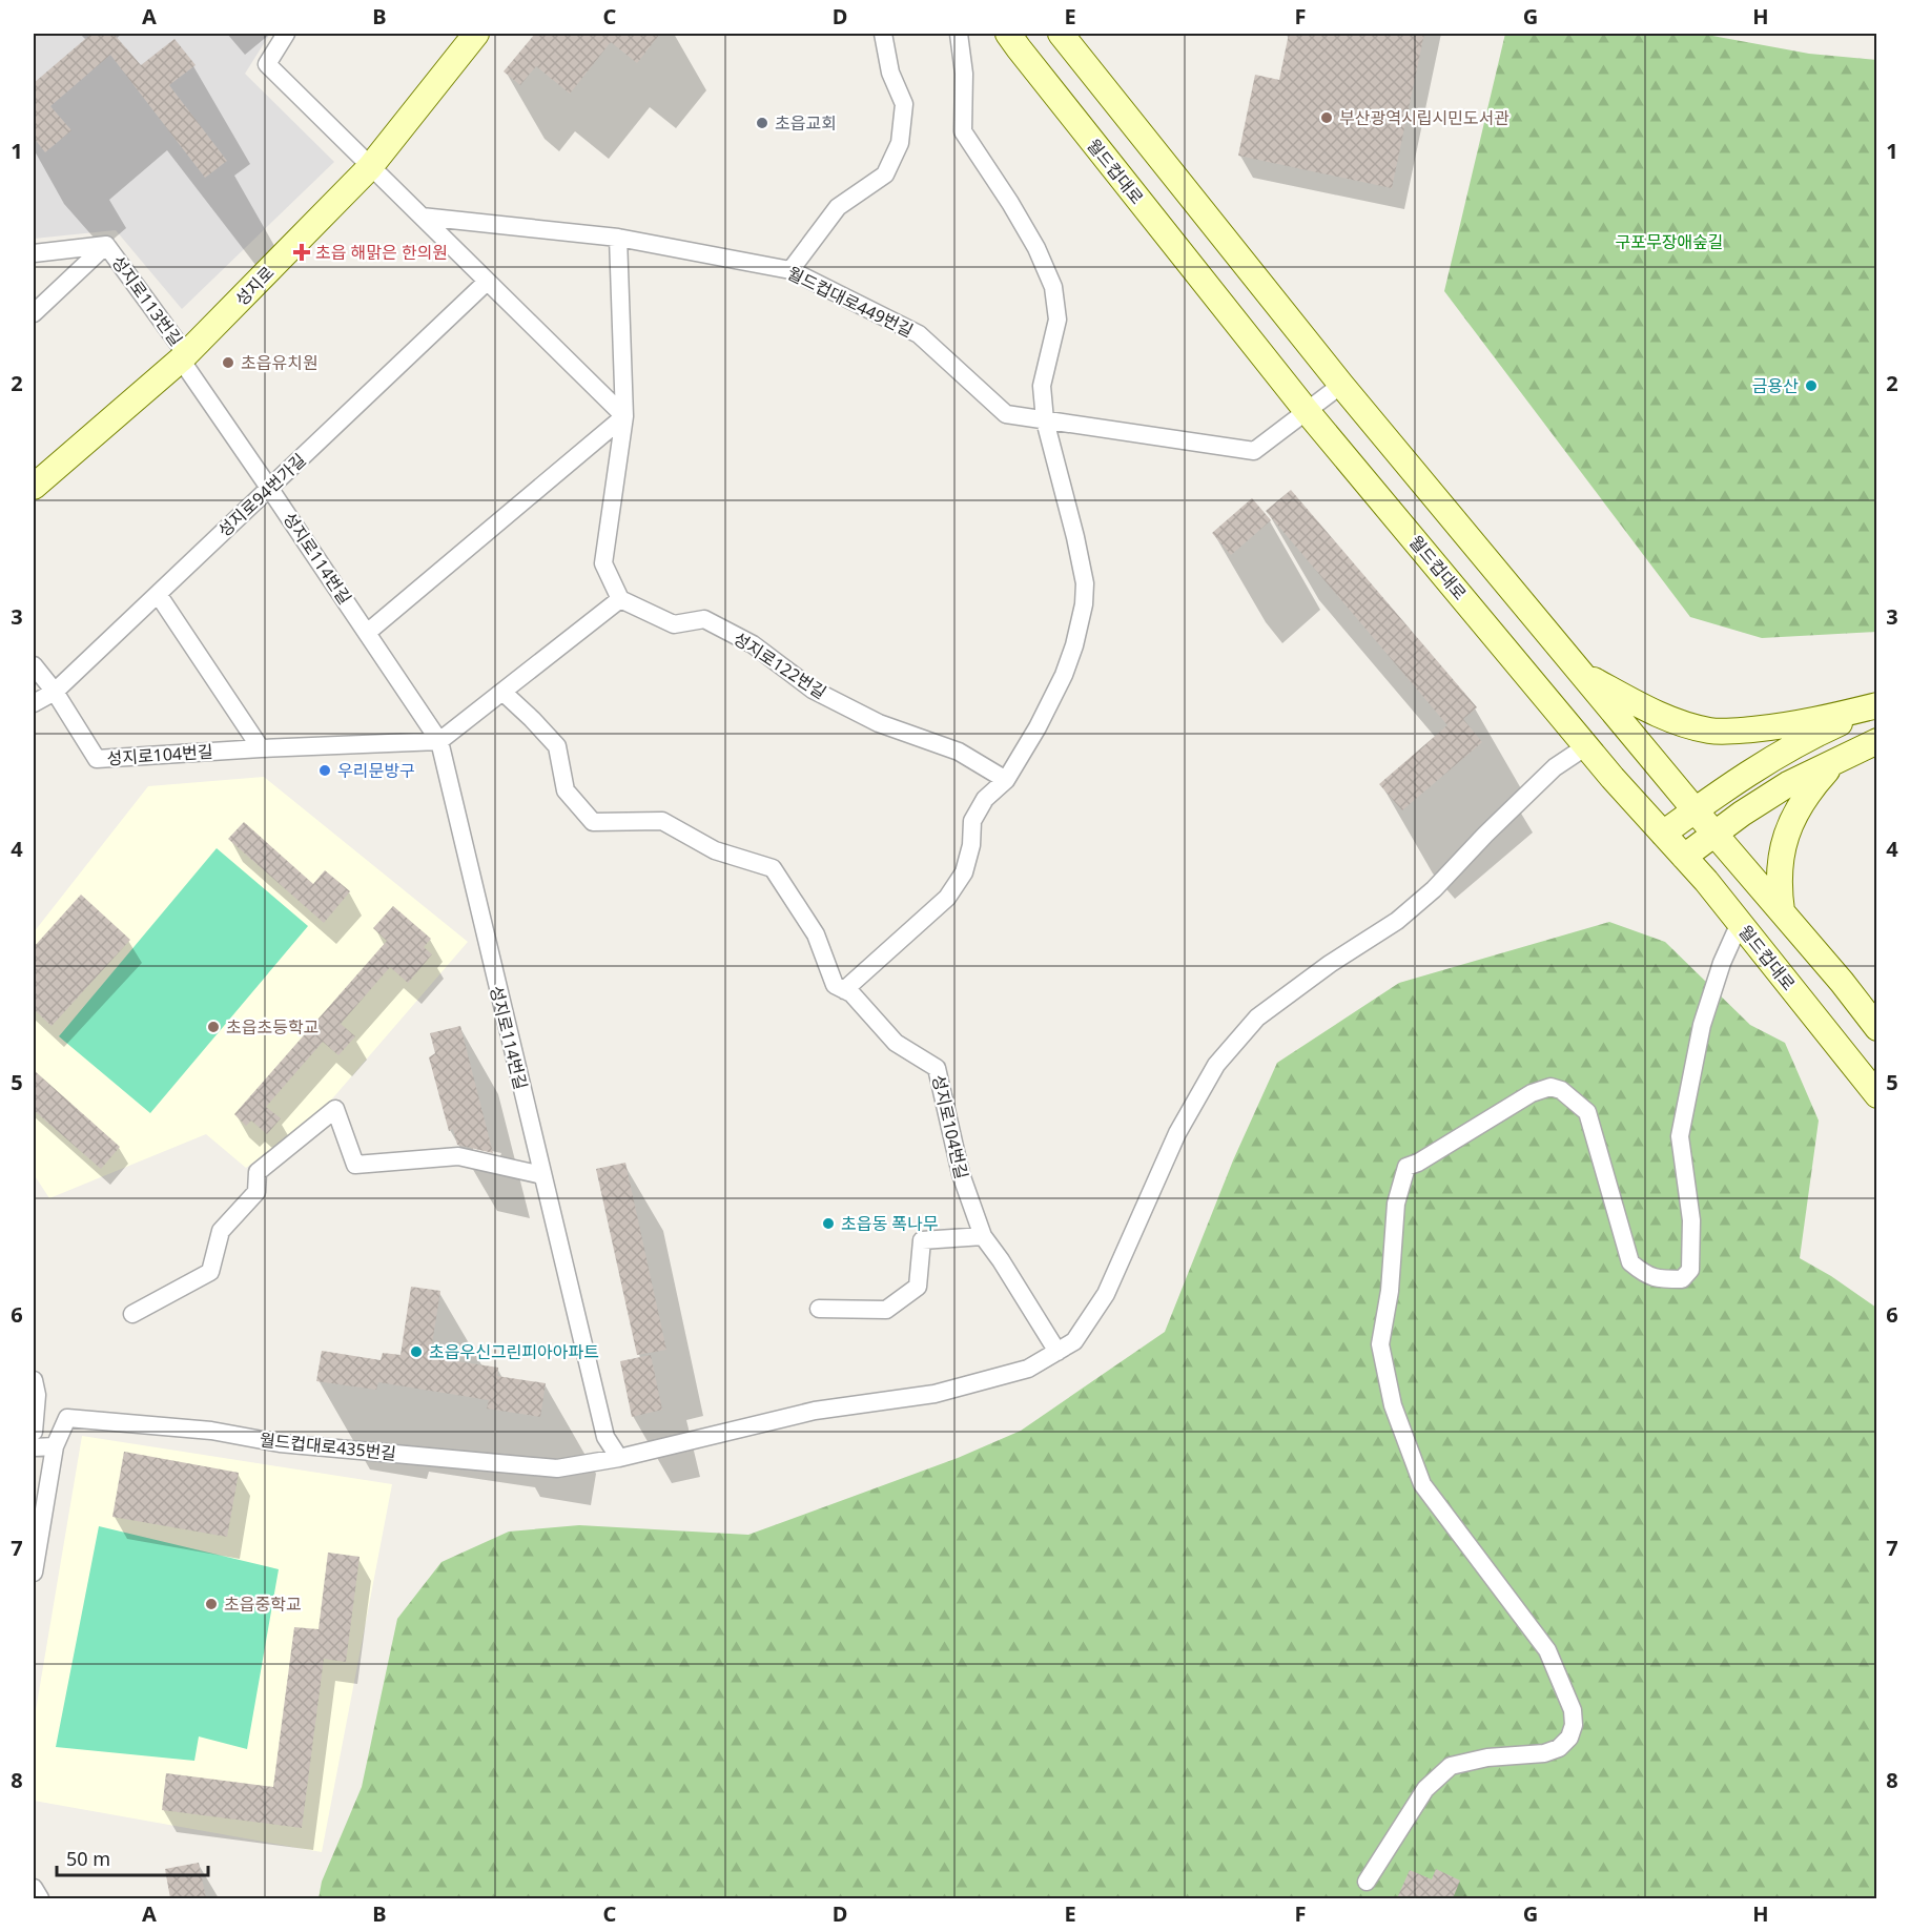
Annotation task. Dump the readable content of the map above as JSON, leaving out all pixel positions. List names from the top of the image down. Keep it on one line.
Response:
{"streets":{"main road":["월드컵대로","성지로"],"street":["성지로113번길","월드컵대로449번길","성지로94번가길","성지로114번길","성지로122번길","성지로104번길","월드컵대로435번길"]},"crossings":[["월드컵대로","월드컵대로449번길"],["성지로","성지로113번길"],["성지로","성지로114번길"],["성지로113번길","성지로114번길"],["성지로94번가길","성지로114번길"],["성지로94번가길","성지로104번길"],["성지로114번길","성지로104번길"],["성지로114번길","월드컵대로435번길"]],"parks":["구포무장애숲길"],"places":{"other":["부산광역시립시민도서관","초읍교회","초읍유치원","금용산","우리문방구","초읍초등학교","초읍동 폭나무","초읍우신그린피아아파트","초읍중학교"],"health":["초읍 해맑은 한의원"]},"scale_bar":"50 m","grid":{"columns":["A","B","C","D","E","F","G","H"],"rows":["1","2","3","4","5","6","7","8"]}}
